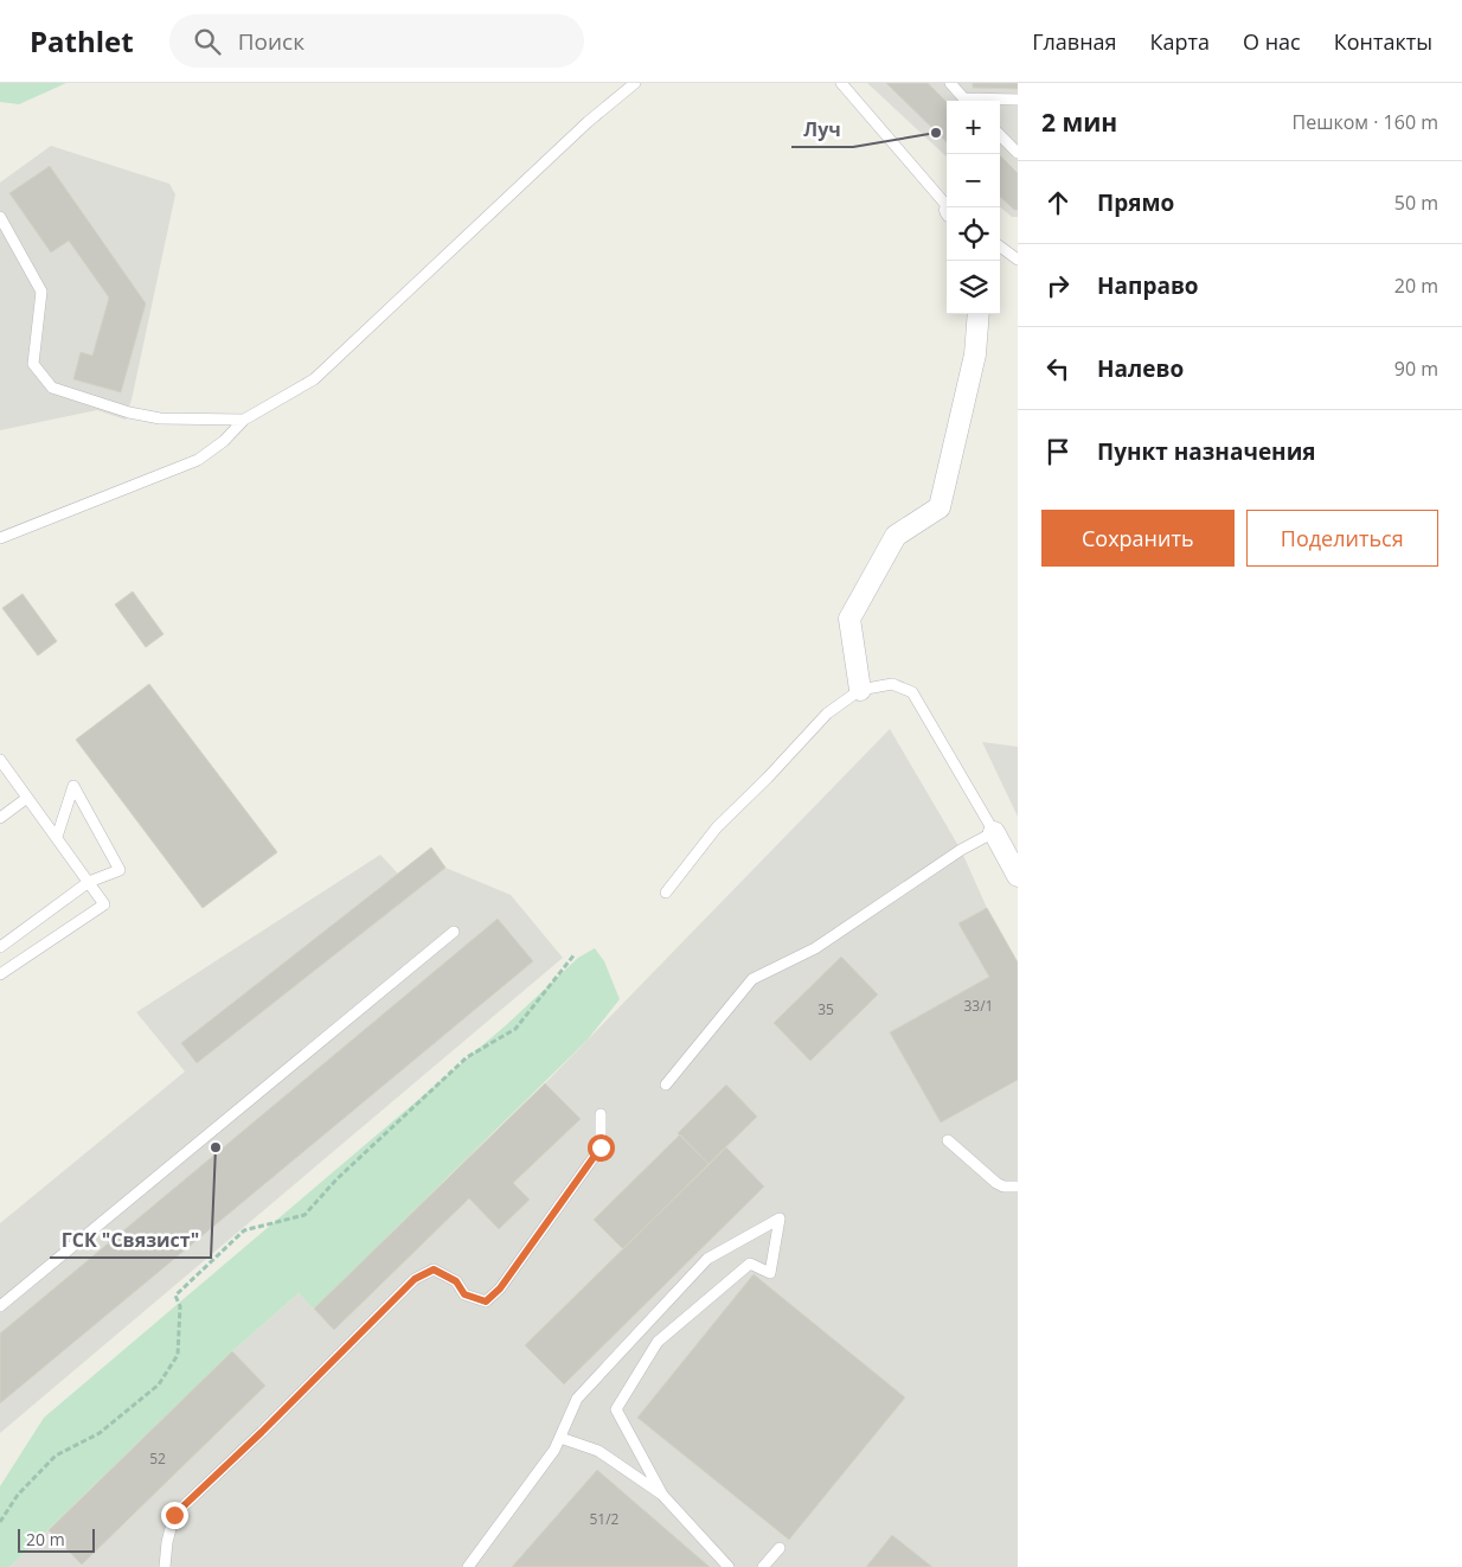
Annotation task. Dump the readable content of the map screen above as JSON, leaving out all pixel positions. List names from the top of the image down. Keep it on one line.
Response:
{"places":["Луч","ГСК \"Связист\""],"house_numbers":["33/1","35","52","51/2"],"scale_bar":"20 m","page":{"header":"Pathlet","search":"Поиск","nav":["Главная","Карта","О нас","Контакты"],"heading":["2 мин","Пешком · 160 m"],"map_buttons":["+","−"],"list":[["Прямо","50 m"],["Направо","20 m"],["Налево","90 m"],"Пункт назначения"],"buttons":["Сохранить","Поделиться"],"scale":"20 m"}}
